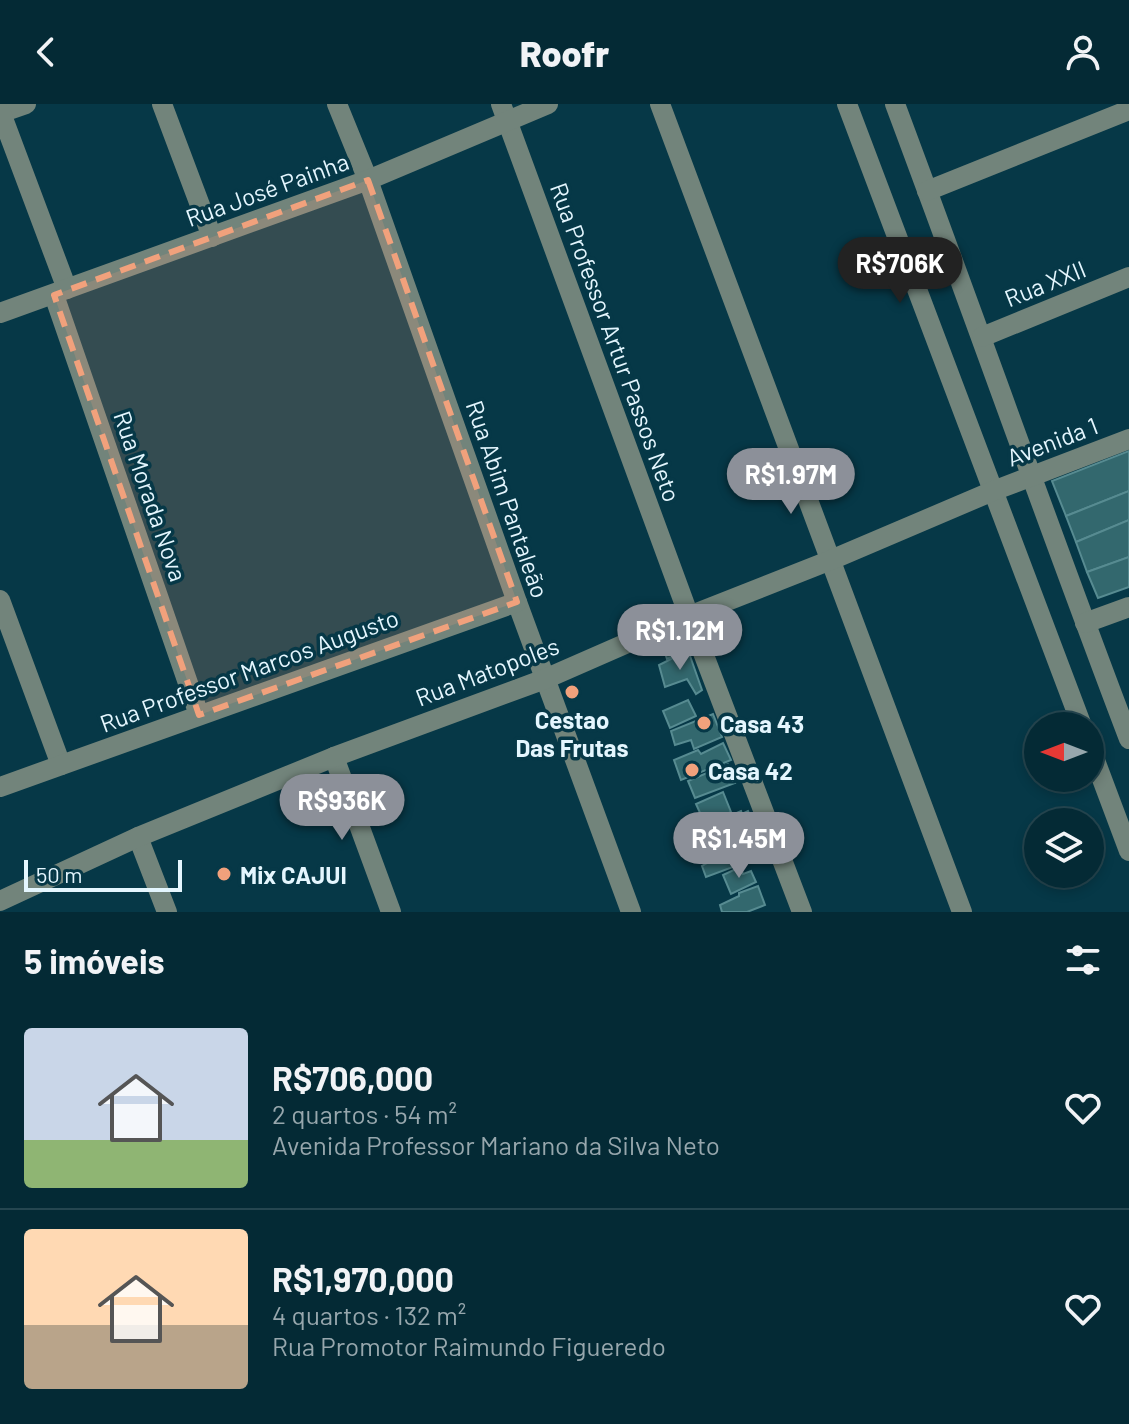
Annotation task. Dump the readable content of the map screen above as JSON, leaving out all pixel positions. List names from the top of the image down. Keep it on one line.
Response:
{"streets":{"street":["Rua José Painha","Rua XXII","Rua Professor Artur Passos Neto","Avenida 1","Rua Morada Nova","Rua Abim Pantaleão","Rua Professor Marcos Augusto","Rua Matopoles"]},"crossings":[["Rua José Painha","Rua Professor Artur Passos Neto"],["Rua José Painha","Rua Morada Nova"],["Rua José Painha","Rua Abim Pantaleão"],["Rua Professor Artur Passos Neto","Rua Matopoles"],["Avenida 1","Rua Matopoles"],["Rua Morada Nova","Rua Professor Marcos Augusto"],["Rua Abim Pantaleão","Rua Professor Marcos Augusto"],["Rua Abim Pantaleão","Rua Matopoles"]],"places":["Cestao Das Frutas","Casa 43","Casa 42","Mix CAJUI"],"scale_bar":"50 m","north":"left","page":{"header":"Roofr","price":["R$706K","R$1.97M","R$1.12M","R$936K","R$1.45M"],"scale":"50 m","heading":"5 imóveis","list":[{"name":"R$706,000","note":"2 quartos · 54 m² · Avenida Professor Mariano da Silva Neto"},{"name":"R$1,970,000","note":"4 quartos · 132 m² · Rua Promotor Raimundo Figueredo"}]}}
